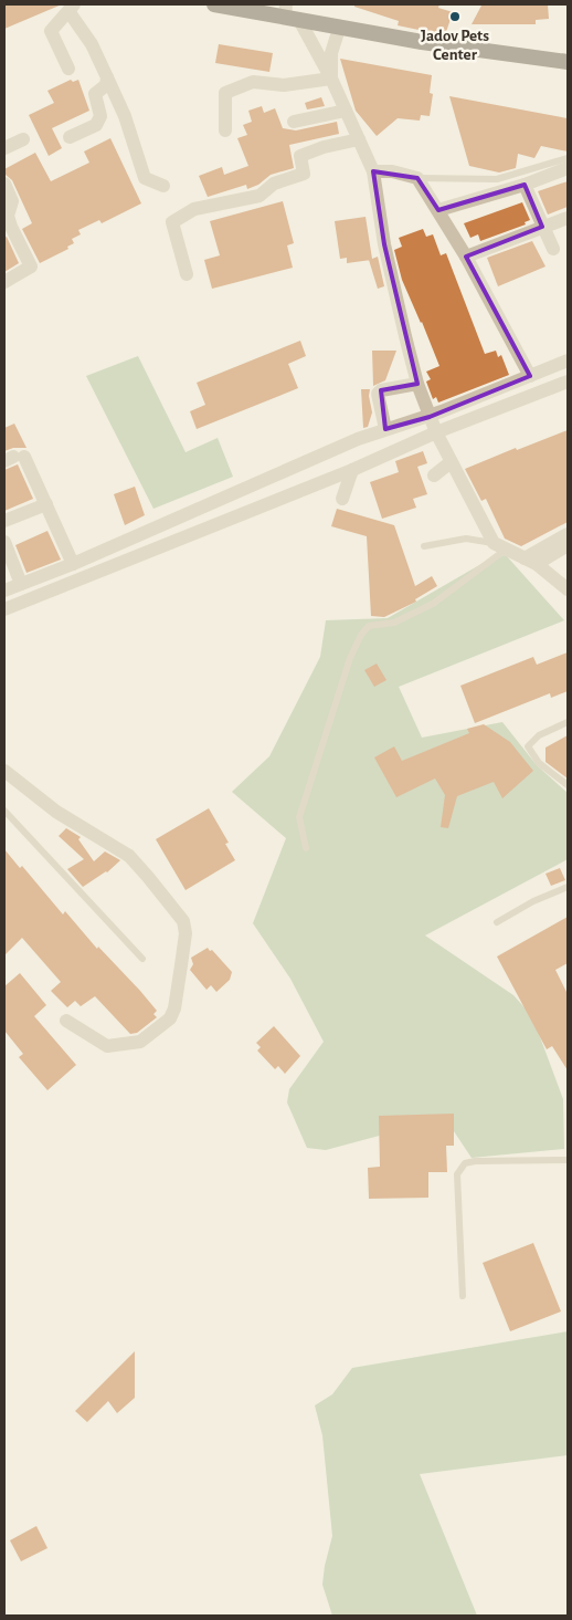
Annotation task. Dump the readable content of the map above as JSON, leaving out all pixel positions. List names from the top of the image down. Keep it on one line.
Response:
{"places":["Jadov Pets Center"]}
